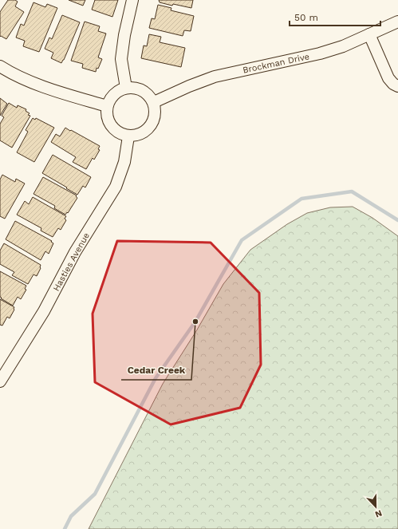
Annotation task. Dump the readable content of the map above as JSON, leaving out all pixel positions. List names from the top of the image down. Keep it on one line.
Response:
{"streets":{"street":["Brockman Drive","Hasties Avenue"]},"crossings":[["Brockman Drive","Hasties Avenue"]],"places":["Cedar Creek"],"scale_bar":"50 m","north":"bottom"}
